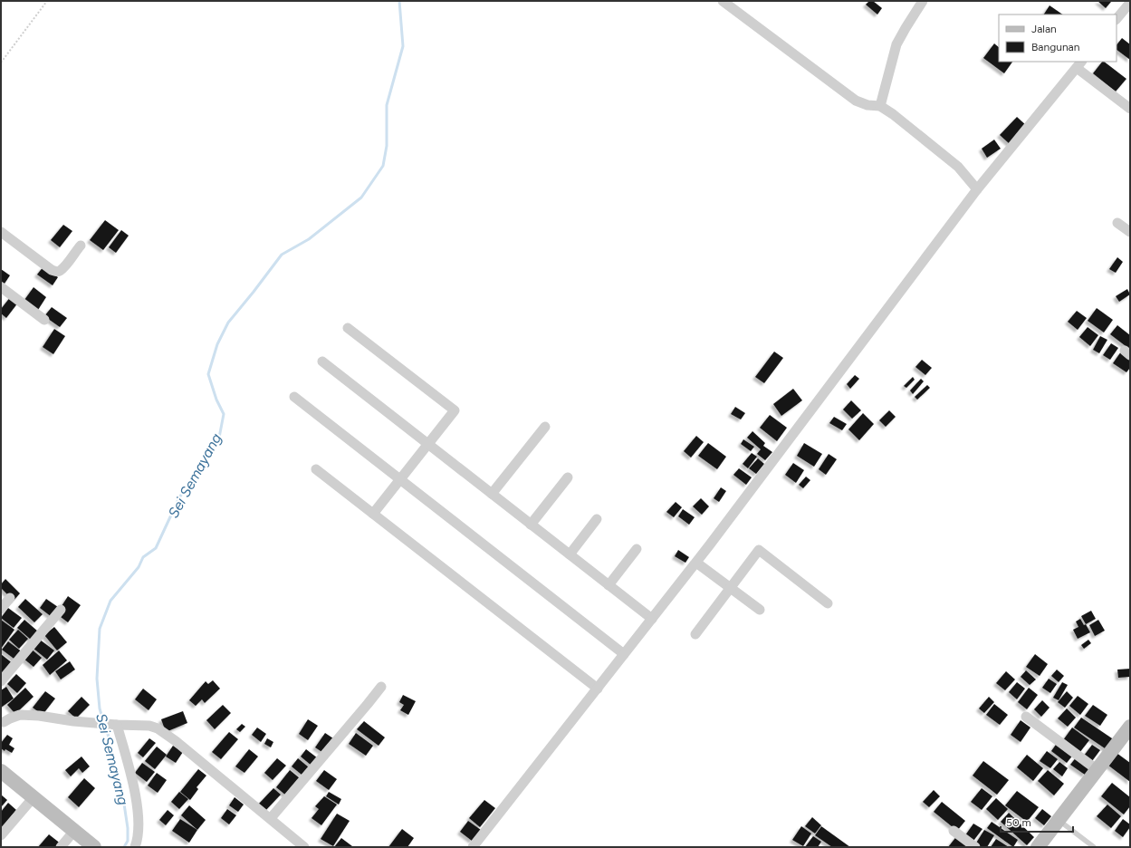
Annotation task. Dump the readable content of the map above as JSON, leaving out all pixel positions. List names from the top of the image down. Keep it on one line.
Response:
{"water":["Sei Semayang"],"legend":["Jalan","Bangunan"],"scale_bar":"50 m"}
